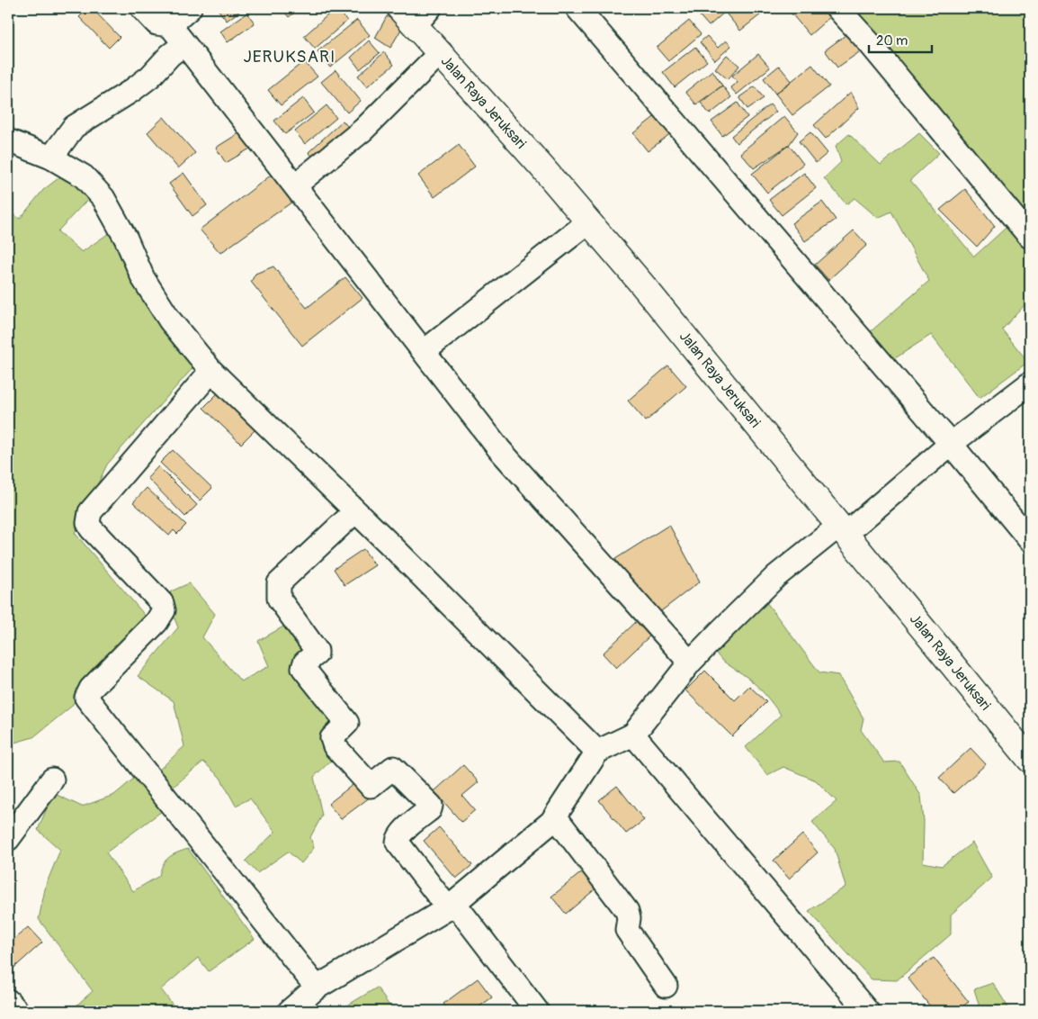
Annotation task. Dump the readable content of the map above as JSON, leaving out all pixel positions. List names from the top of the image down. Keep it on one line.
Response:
{"streets":{"street":["Jalan Raya Jeruksari"]},"districts":["JERUKSARI"],"scale_bar":"20 m"}
